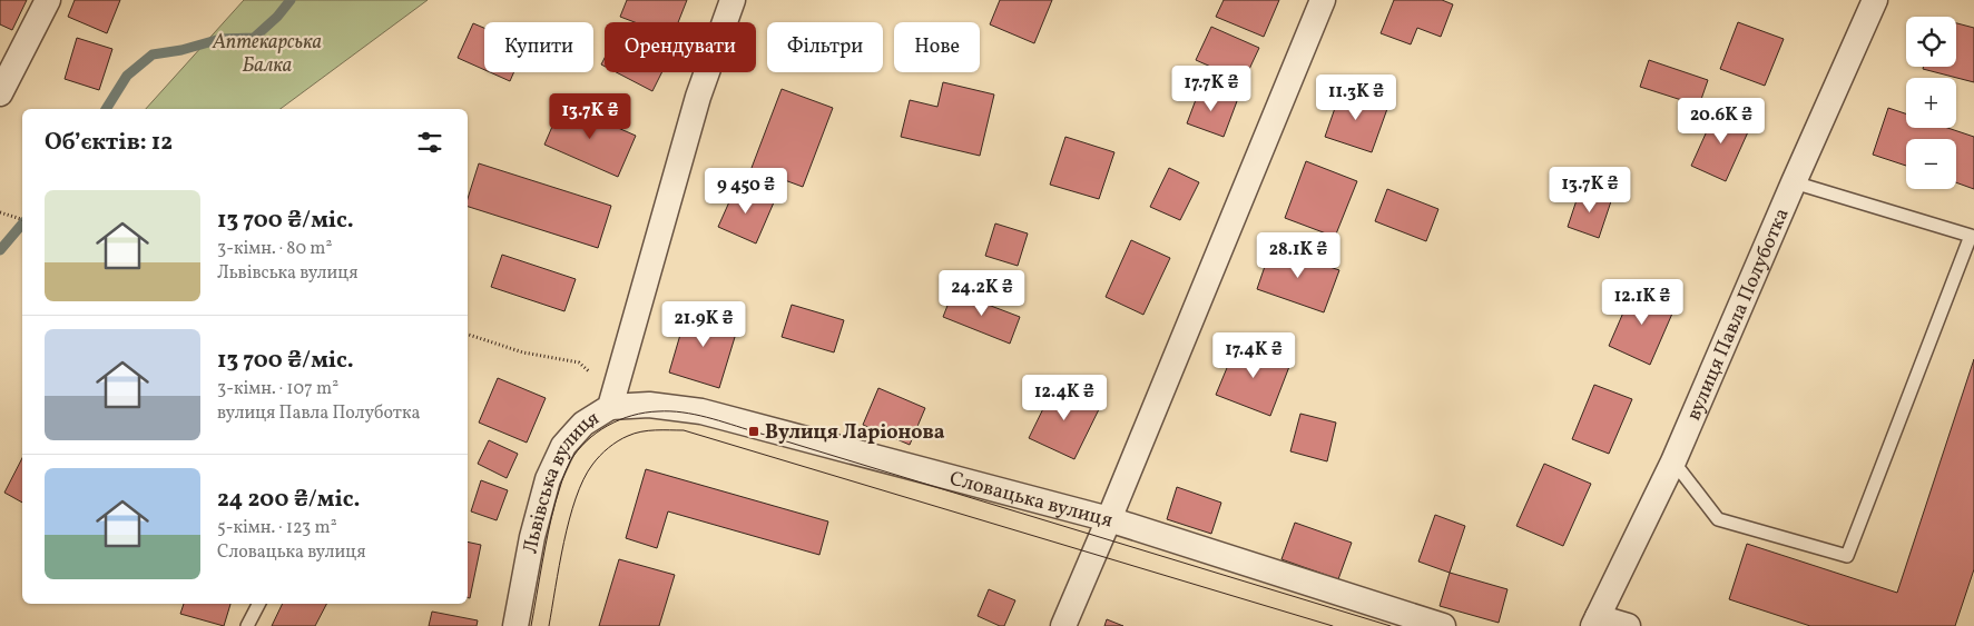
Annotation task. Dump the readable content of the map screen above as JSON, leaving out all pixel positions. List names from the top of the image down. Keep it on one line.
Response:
{"streets":{"street":["вулиця Павла Полуботка","Львівська вулиця","Словацька вулиця"]},"crossings":[["Львівська вулиця","Словацька вулиця"]],"parks":["Аптекарська Балка"],"places":{"transit":["Вулиця Ларіонова"]},"page":{"map_buttons":["+","−"],"chip":["Купити","Орендувати","Фільтри","Нове"],"price":["17.7K ₴","11.3K ₴","13.7K ₴","20.6K ₴","13.7K ₴","9 450 ₴","28.1K ₴","24.2K ₴","12.1K ₴","21.9K ₴","17.4K ₴","12.4K ₴"],"heading":"Об’єктів: 12","list":[{"name":"13 700 ₴/міс.","note":"3-кімн. · 80 m² · Львівська вулиця"},{"name":"13 700 ₴/міс.","note":"3-кімн. · 107 m² · вулиця Павла Полуботка"},{"name":"24 200 ₴/міс.","note":"5-кімн. · 123 m² · Словацька вулиця"}]}}
